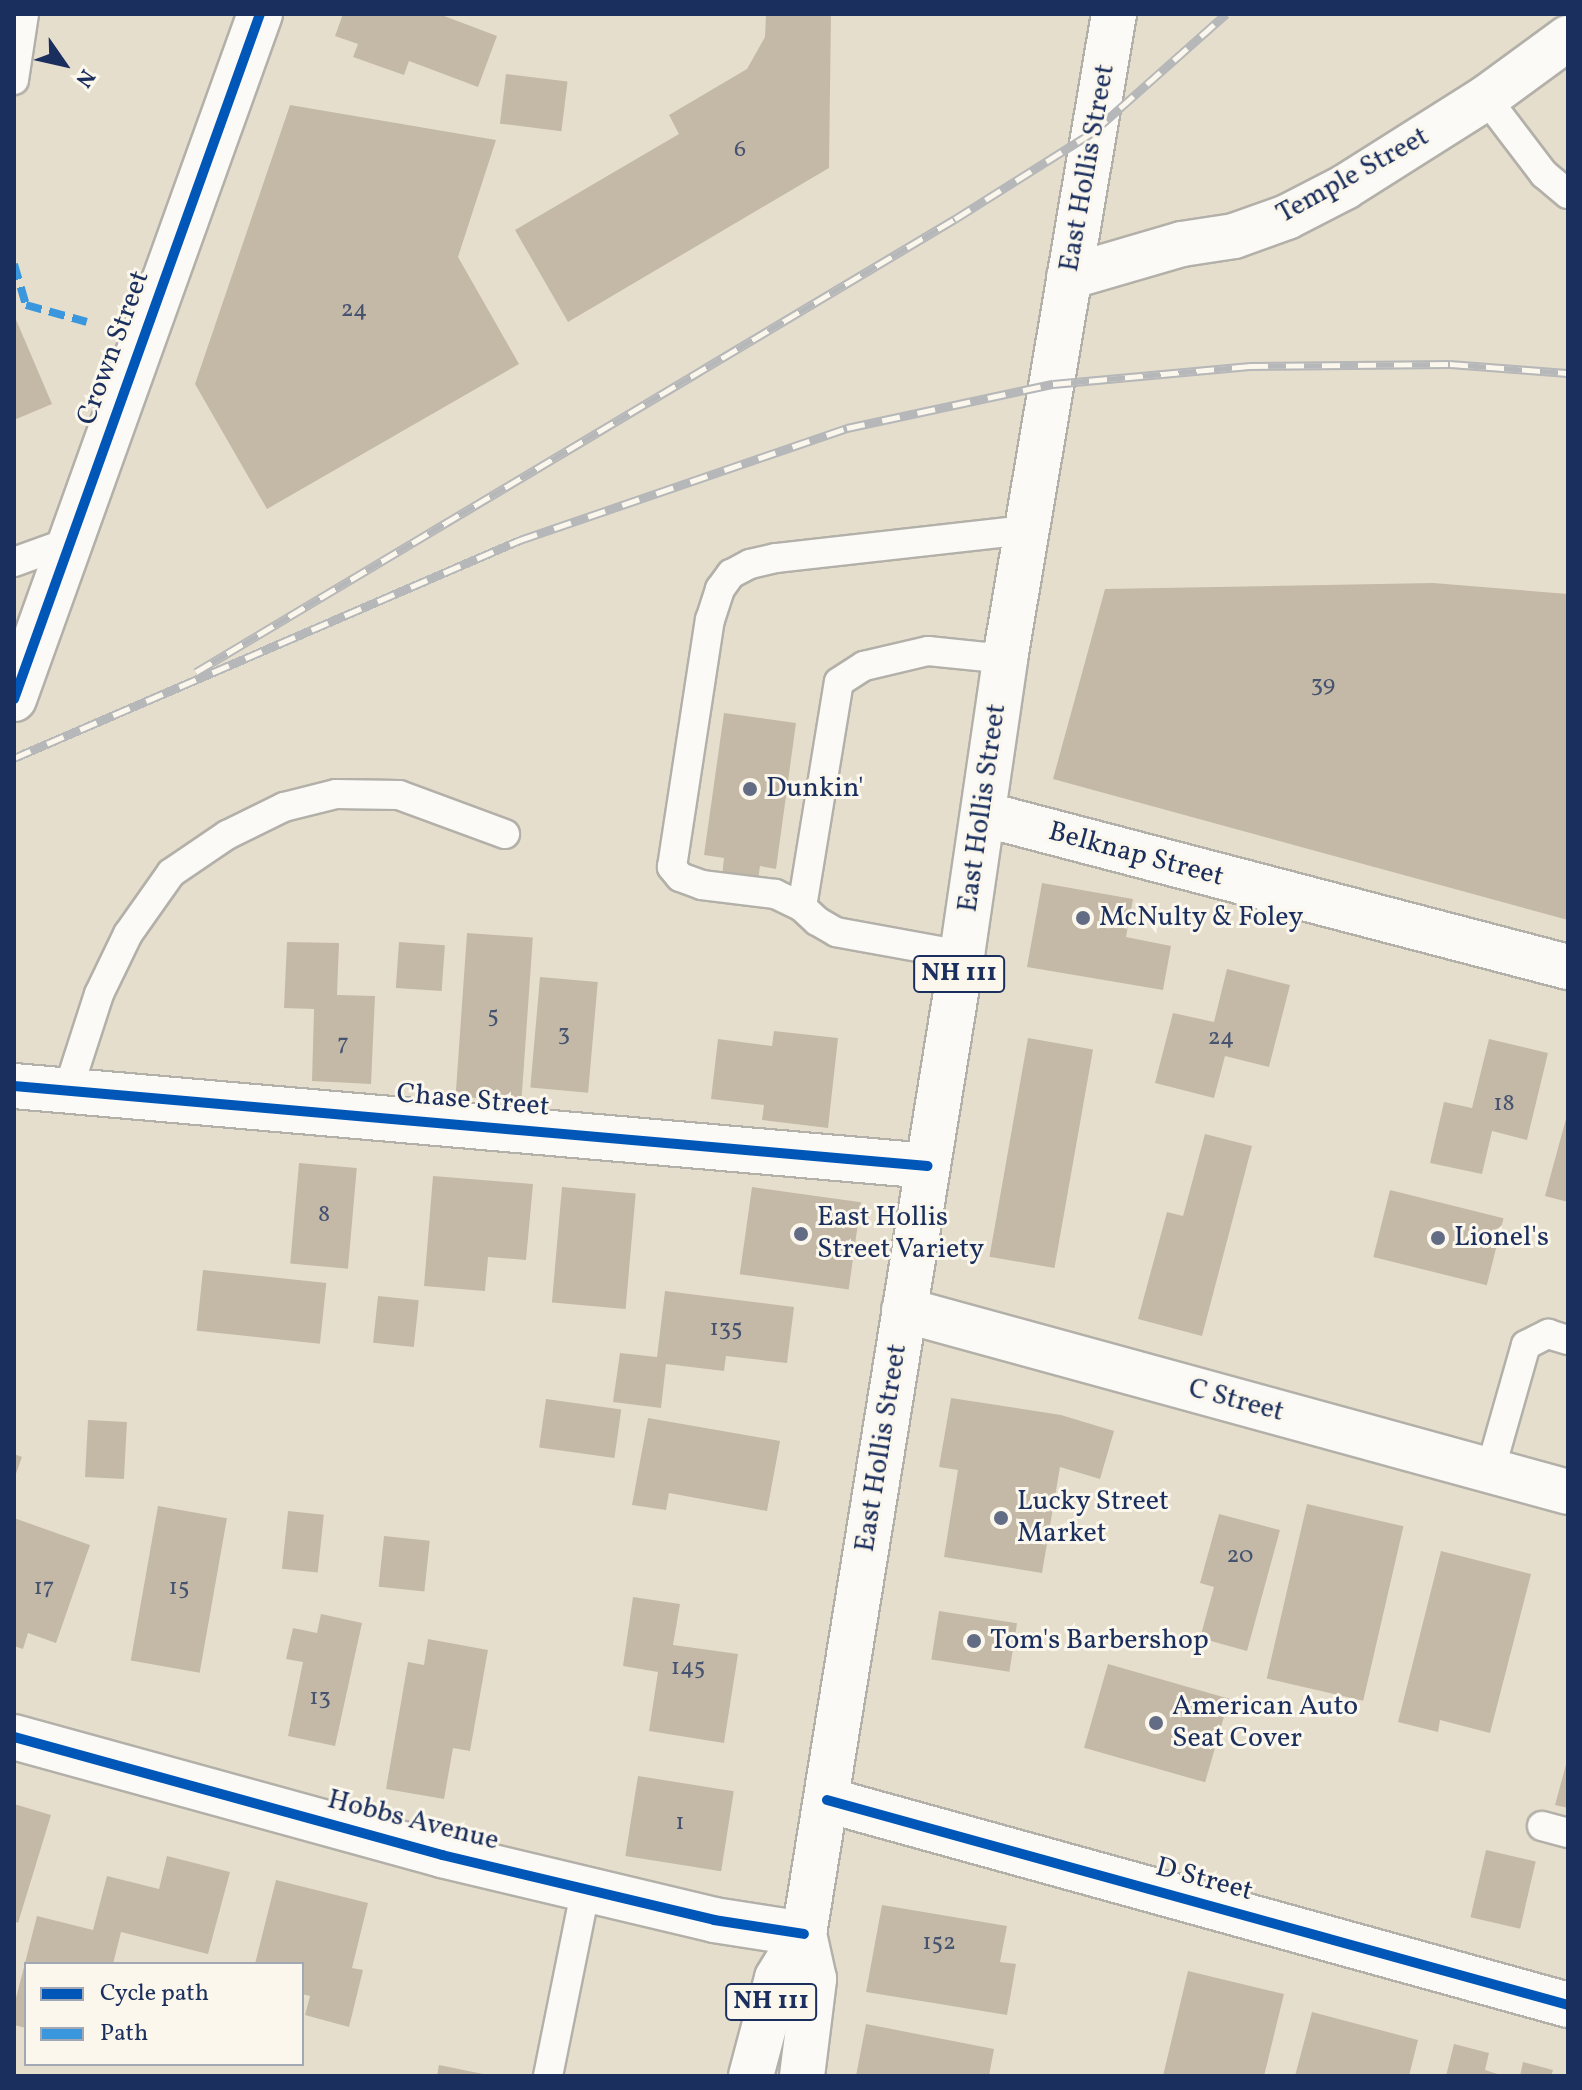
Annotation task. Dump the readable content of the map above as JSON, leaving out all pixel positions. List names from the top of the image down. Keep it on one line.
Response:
{"streets":{"street":["East Hollis Street","Temple Street","Crown Street","Belknap Street","NH 111","Chase Street","C Street","Hobbs Avenue","D Street"]},"crossings":[["East Hollis Street","Temple Street"],["East Hollis Street","Belknap Street"],["East Hollis Street","Chase Street"],["East Hollis Street","C Street"],["East Hollis Street","Hobbs Avenue"],["East Hollis Street","D Street"]],"places":["Dunkin'","McNulty & Foley","East Hollis Street Variety","Lionel's","Lucky Street Market","Tom's Barbershop","American Auto Seat Cover"],"house_numbers":["6","24","39","5","3","24","7","18","8","135","20","17","15","145","13","1","152"],"legend":["Cycle path","Path"],"north":"bottom right"}
